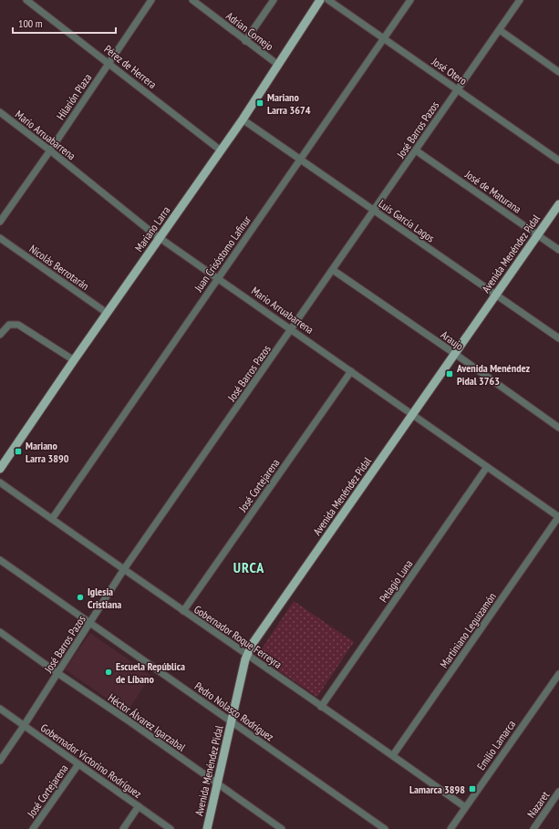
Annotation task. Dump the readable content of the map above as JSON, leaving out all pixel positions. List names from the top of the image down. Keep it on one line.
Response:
{"streets":{"main road":["Mariano Larra","Avenida Menéndez Pidal"],"street":["Adrian Cornejo","Pérez de Herrera","José Otero","Hilarión Plaza","José Barros Pazos","Mario Arruabarrena","José de Maturana","Luis García Lagos","Juan Crisóstomo Lafinur","Nicolás Berrotarán","Araujo","José Cortejarena","Pelagio Luna","Martiniano Leguizamón","Gobernador Roque Ferreyra","Pedro Nolasco Rodríguez","Héctor Álvarez Igarzabal","Emilio Lamarca","Gobernador Victorino Rodríguez","Nazaret"]},"crossings":[["Adrian Cornejo","Mariano Larra"],["Pérez de Herrera","Hilarión Plaza"],["Pérez de Herrera","Mariano Larra"],["José Otero","José Barros Pazos"],["José Otero","Juan Crisóstomo Lafinur"],["Hilarión Plaza","Mario Arruabarrena"],["José Barros Pazos","Mario Arruabarrena"],["José Barros Pazos","José de Maturana"],["José Barros Pazos","Luis García Lagos"],["José Barros Pazos","Araujo"],["José Barros Pazos","Gobernador Roque Ferreyra"],["José Barros Pazos","Pedro Nolasco Rodríguez"],["José Barros Pazos","Héctor Álvarez Igarzabal"],["José Barros Pazos","Gobernador Victorino Rodríguez"],["Mario Arruabarrena","Mariano Larra"],["Mario Arruabarrena","Juan Crisóstomo Lafinur"],["Mario Arruabarrena","Avenida Menéndez Pidal"],["Mario Arruabarrena","José Cortejarena"],["Mario Arruabarrena","Pelagio Luna"],["Mario Arruabarrena","Martiniano Leguizamón"],["José de Maturana","Avenida Menéndez Pidal"],["Luis García Lagos","Mariano Larra"],["Luis García Lagos","Juan Crisóstomo Lafinur"],["Luis García Lagos","Avenida Menéndez Pidal"],["Mariano Larra","Nicolás Berrotarán"],["Juan Crisóstomo Lafinur","Gobernador Roque Ferreyra"],["Avenida Menéndez Pidal","Araujo"],["Avenida Menéndez Pidal","Gobernador Roque Ferreyra"],["Avenida Menéndez Pidal","Pedro Nolasco Rodríguez"],["Avenida Menéndez Pidal","Héctor Álvarez Igarzabal"],["José Cortejarena","Gobernador Roque Ferreyra"],["José Cortejarena","Gobernador Victorino Rodríguez"],["Pelagio Luna","Gobernador Roque Ferreyra"],["Martiniano Leguizamón","Gobernador Roque Ferreyra"],["Gobernador Roque Ferreyra","Emilio Lamarca"]],"districts":["URCA"],"places":{"transit":["Mariano Larra 3674","Avenida Menéndez Pidal 3763","Mariano Larra 3890","Lamarca 3898"],"other":["Iglesia Cristiana","Escuela República de Líbano"]},"scale_bar":"100 m"}
